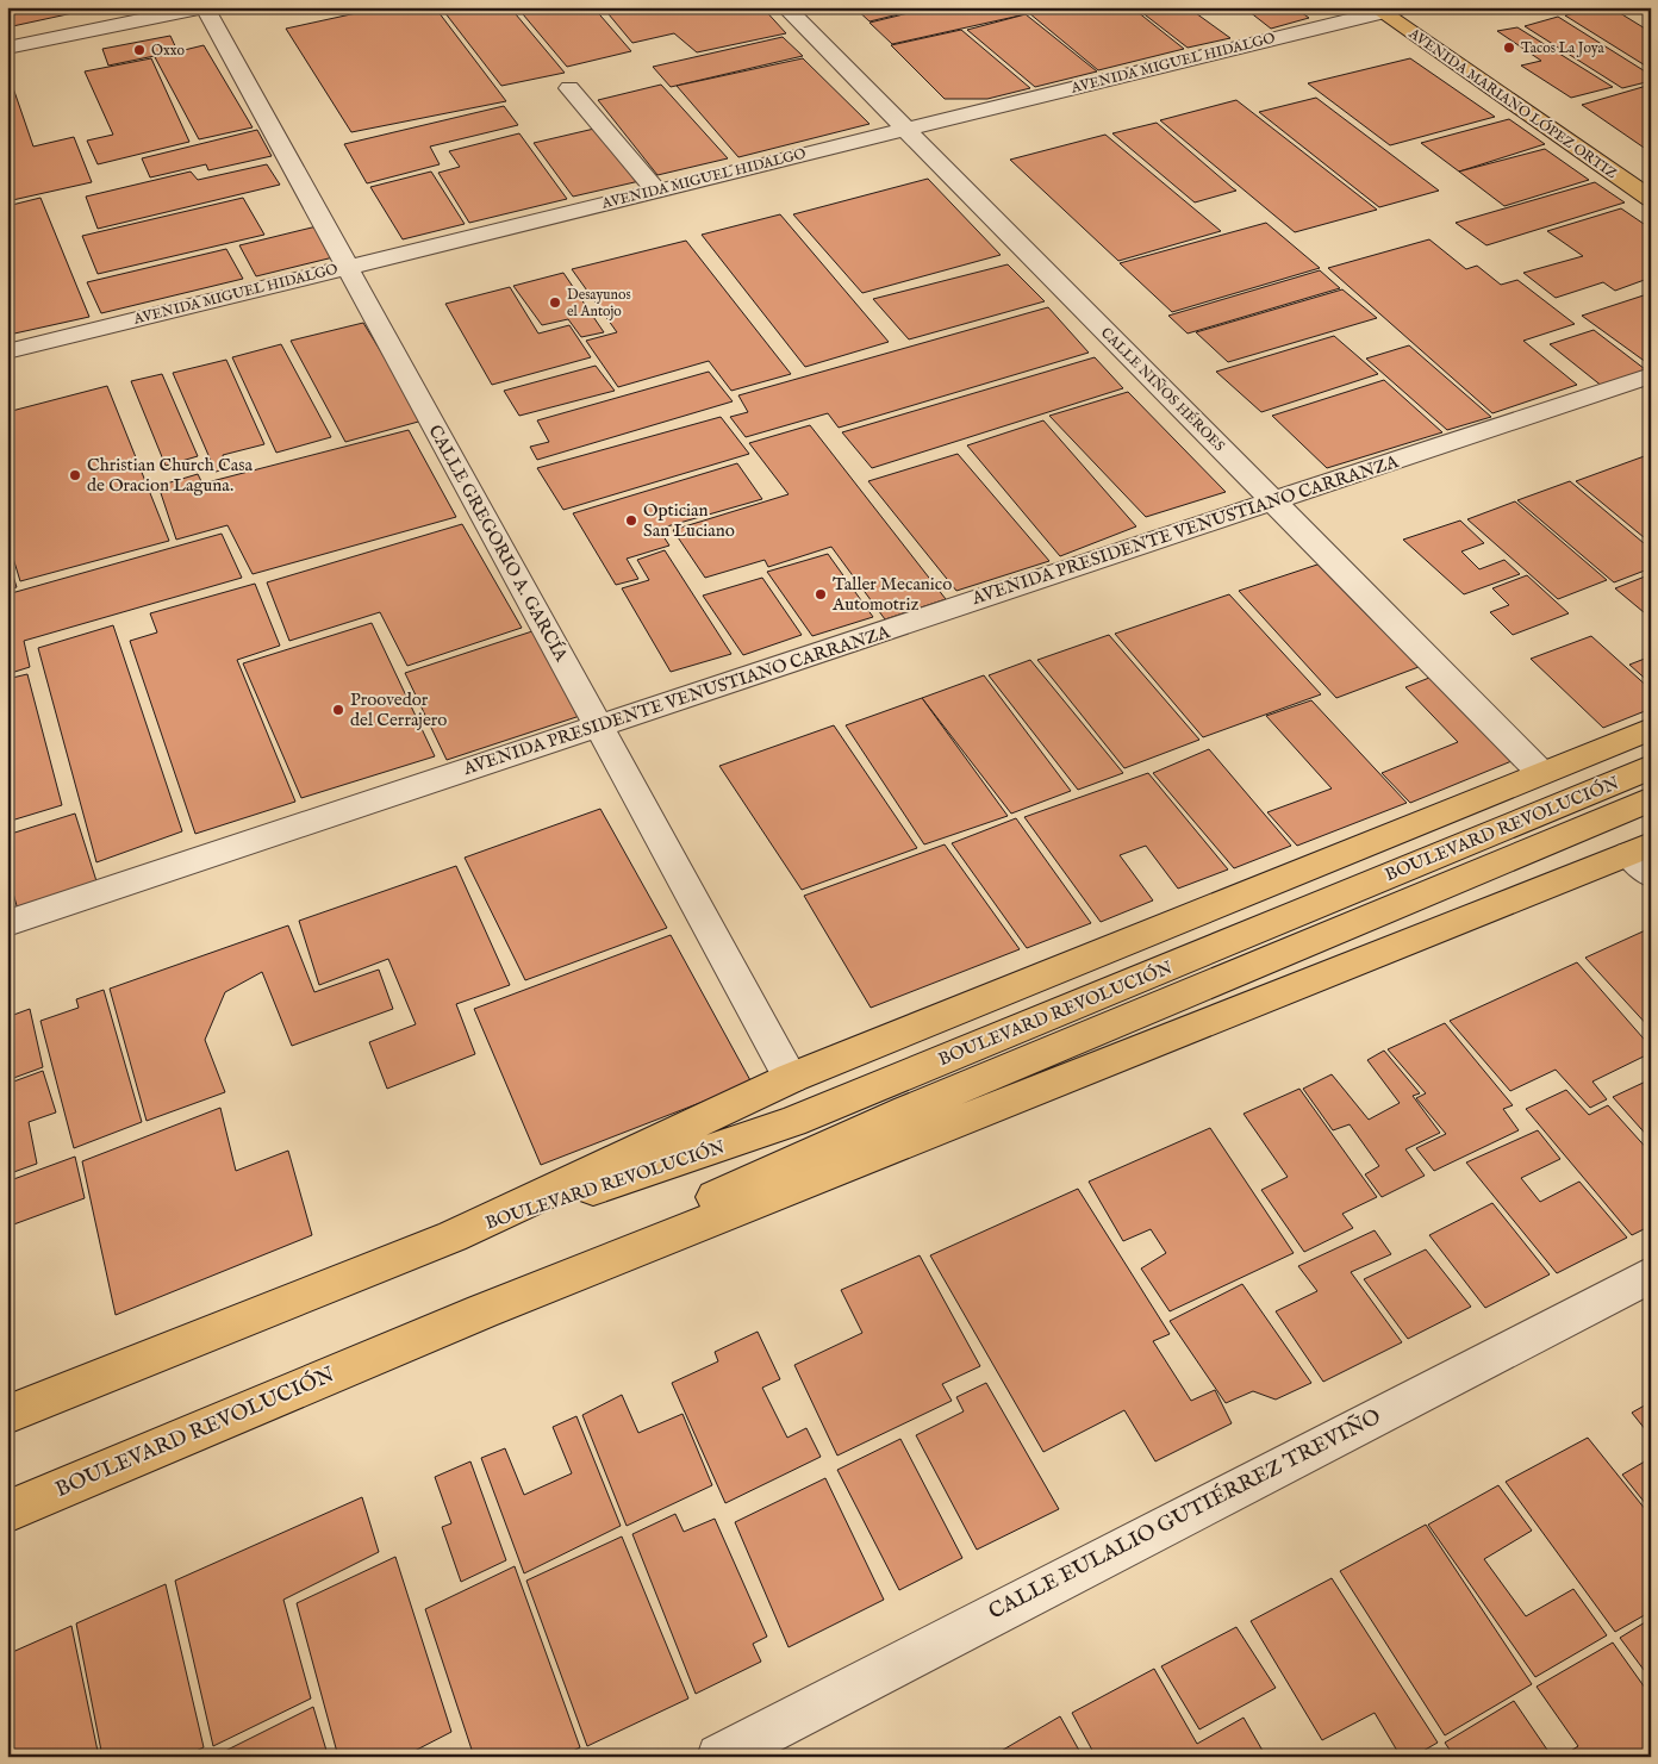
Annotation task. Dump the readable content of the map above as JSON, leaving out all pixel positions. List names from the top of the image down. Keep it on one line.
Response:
{"streets":{"main road":["AVENIDA MARIANO LÓPEZ ORTIZ","BOULEVARD REVOLUCIÓN"],"street":["AVENIDA MIGUEL HIDALGO","CALLE NIÑOS HÉROES","AVENIDA PRESIDENTE VENUSTIANO CARRANZA","CALLE GREGORIO A. GARCÍA","CALLE EULALIO GUTIÉRREZ TREVIÑO"]},"crossings":[["AVENIDA MIGUEL HIDALGO","AVENIDA MARIANO LÓPEZ ORTIZ"],["AVENIDA MIGUEL HIDALGO","CALLE NIÑOS HÉROES"],["AVENIDA MIGUEL HIDALGO","CALLE GREGORIO A. GARCÍA"],["CALLE NIÑOS HÉROES","AVENIDA PRESIDENTE VENUSTIANO CARRANZA"],["AVENIDA PRESIDENTE VENUSTIANO CARRANZA","CALLE GREGORIO A. GARCÍA"]],"places":["Tacos La Joya","Oxxo","Desayunos el Antojo","Christian Church Casa de Oracion Laguna.","Optician San Luciano","Taller Mecanico Automotriz","Proovedor del Cerrajero"]}
